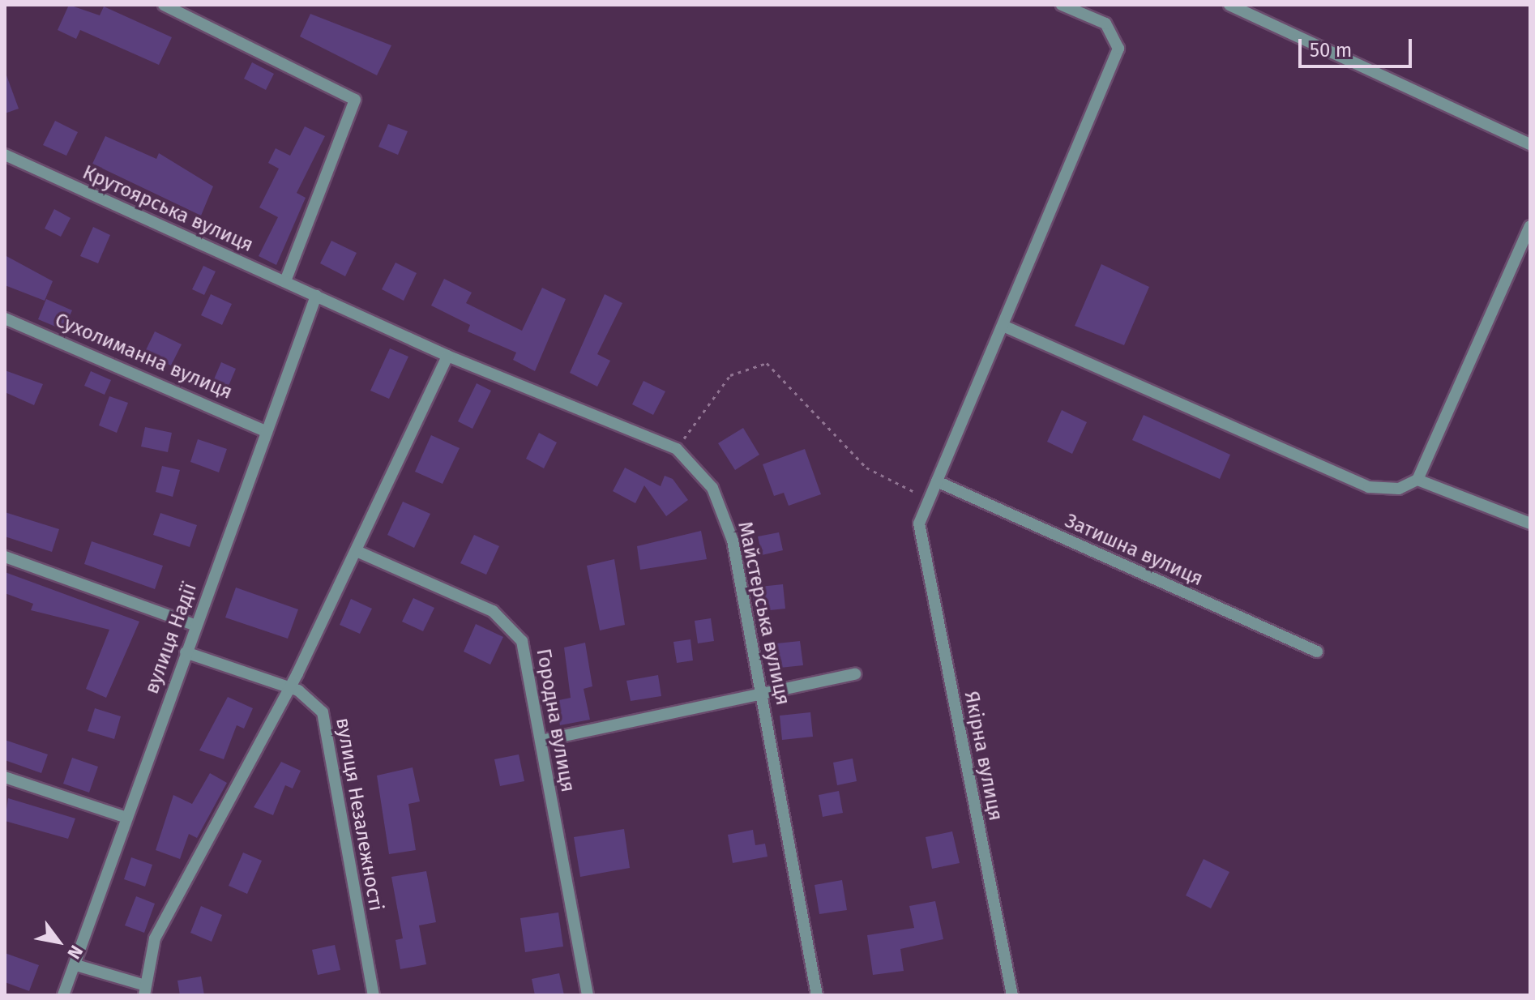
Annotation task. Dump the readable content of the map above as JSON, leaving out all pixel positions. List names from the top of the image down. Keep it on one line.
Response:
{"streets":{"street":["Крутоярська вулиця","Сухолиманна вулиця","Затишна вулиця","Майстерська вулиця","вулиця Надії","Городна вулиця","Якірна вулиця","вулиця Незалежності"]},"crossings":[["Крутоярська вулиця","вулиця Надії"],["Сухолиманна вулиця","вулиця Надії"],["вулиця Надії","вулиця Незалежності"]],"scale_bar":"50 m","north":"bottom right"}
